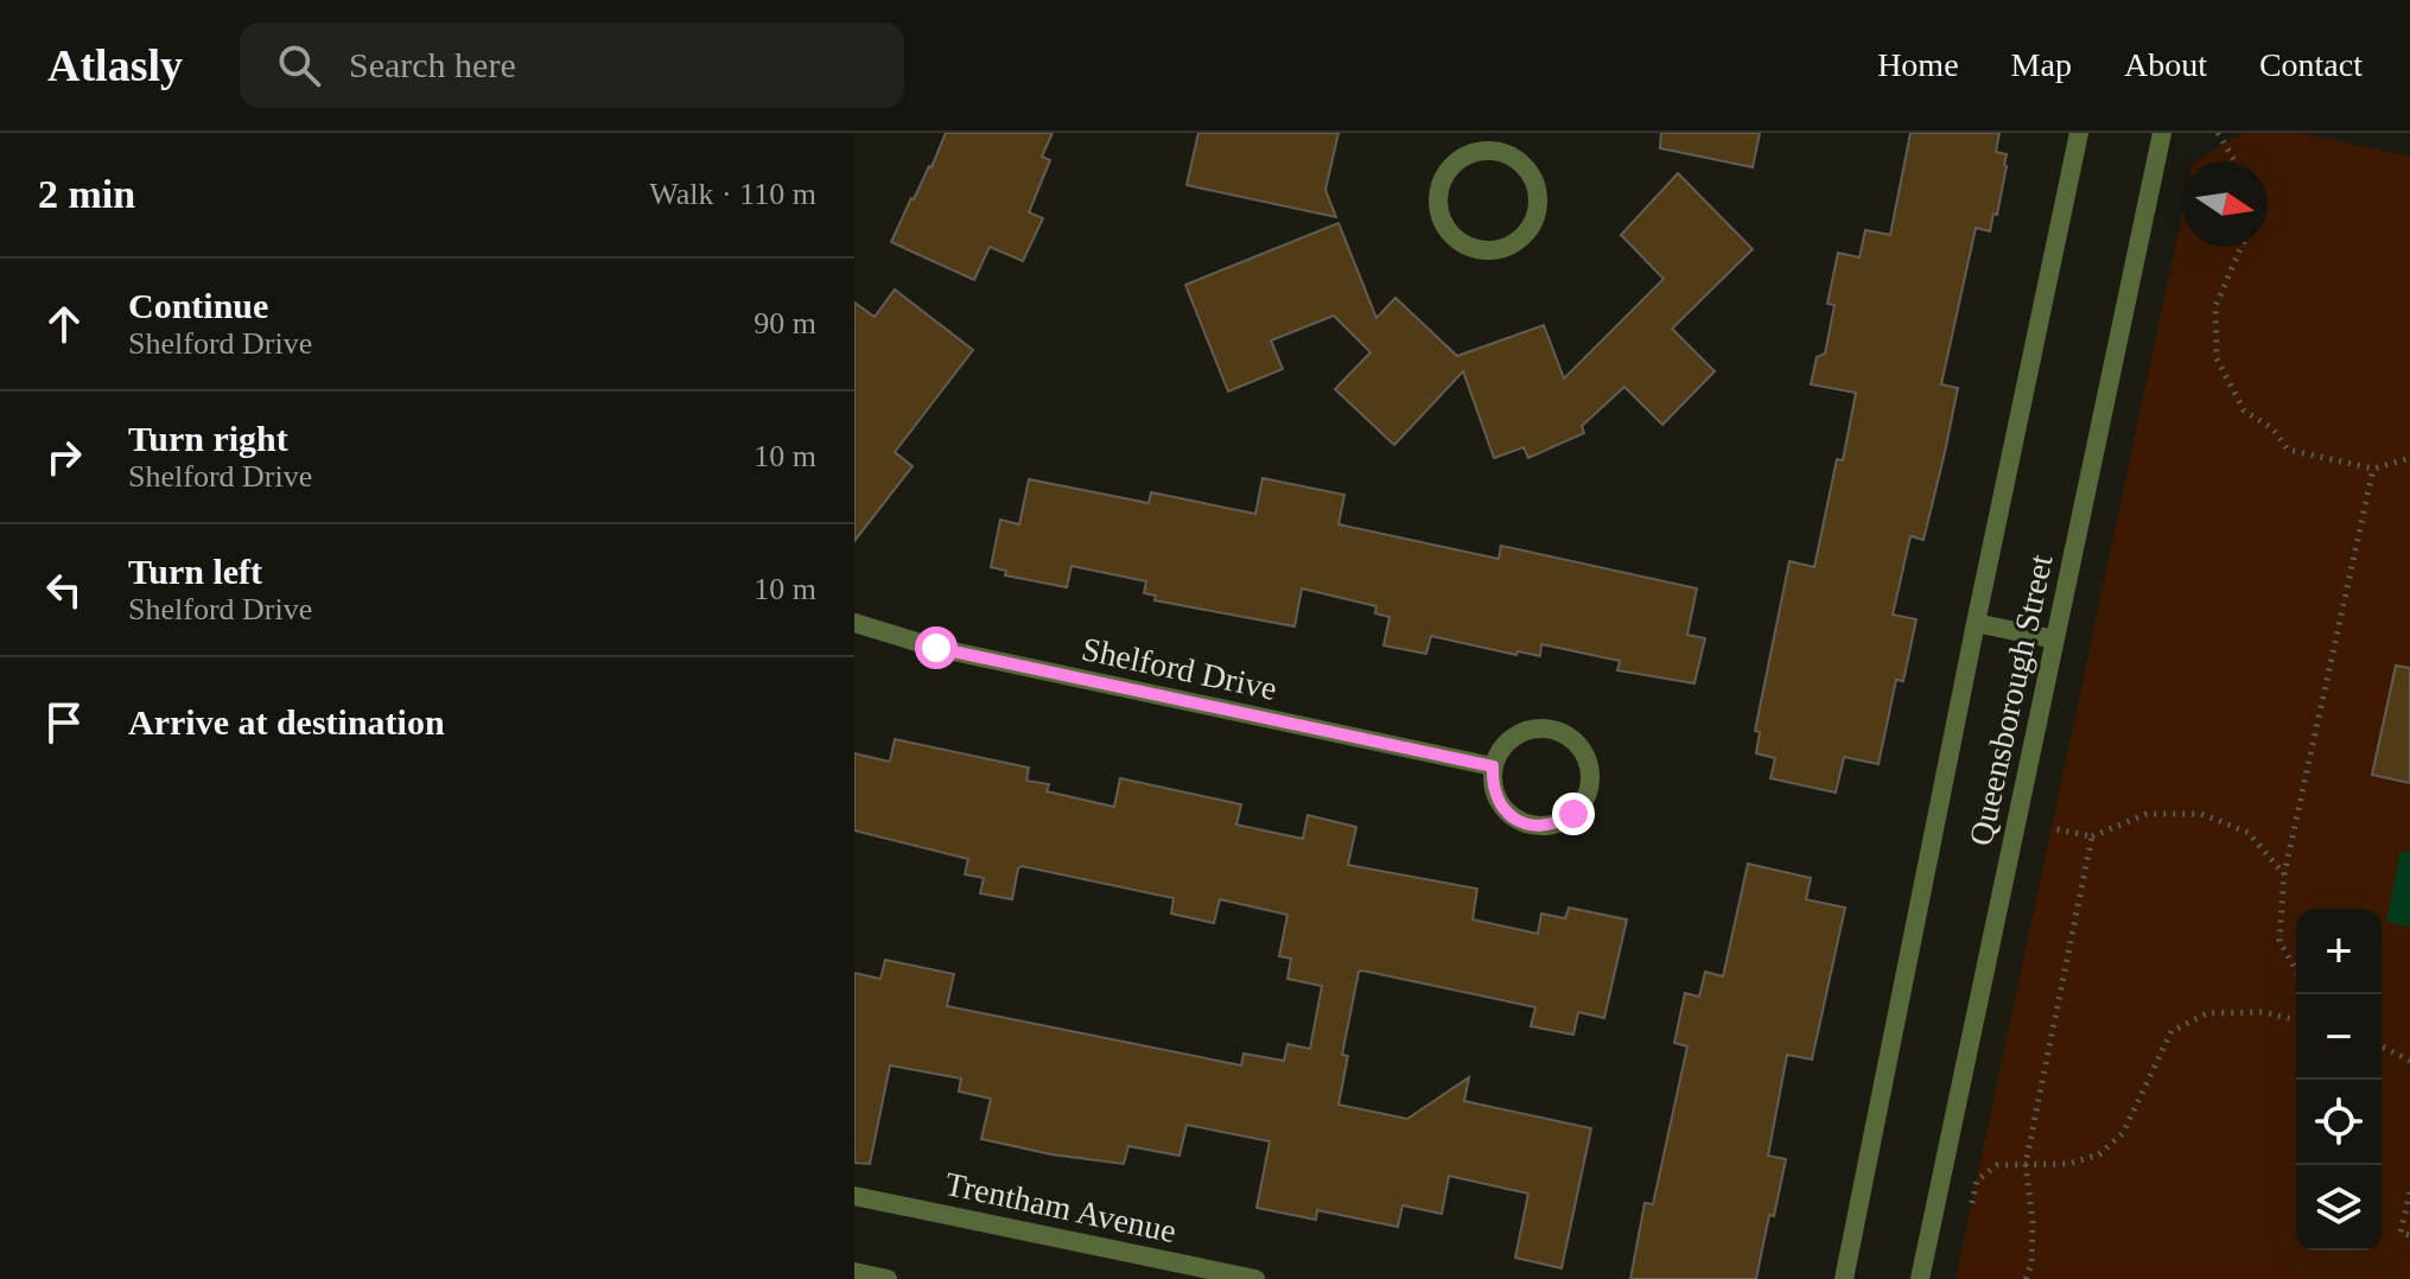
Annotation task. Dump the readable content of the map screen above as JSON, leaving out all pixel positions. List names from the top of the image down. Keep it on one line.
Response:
{"streets":{"street":["Shelford Drive","Queensborough Street","Trentham Avenue"]},"north":"right","page":{"header":"Atlasly","search":"Search here","nav":["Home","Map","About","Contact"],"heading":["2 min","Walk · 110 m"],"list":[["Continue","Shelford Drive","90 m"],["Turn right","Shelford Drive","10 m"],["Turn left","Shelford Drive","10 m"],"Arrive at destination"],"map_buttons":["+","−"]}}
